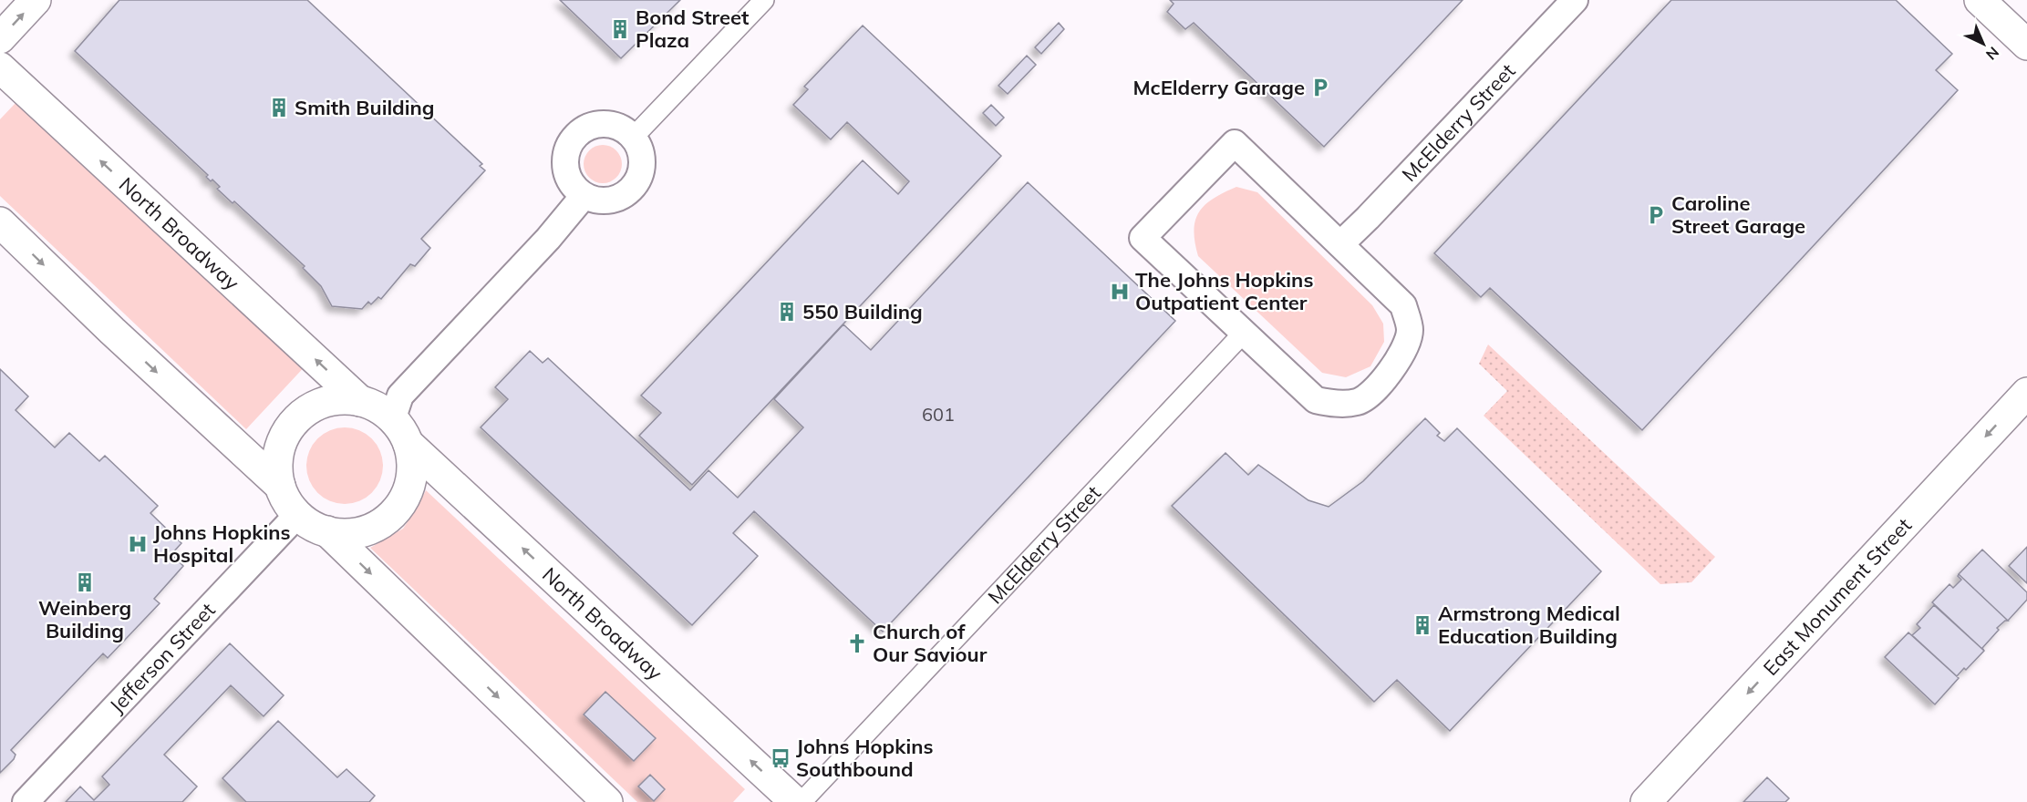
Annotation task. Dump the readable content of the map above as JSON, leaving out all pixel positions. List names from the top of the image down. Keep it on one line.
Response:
{"streets":{"main road":["North Broadway","East Monument Street"],"street":["McElderry Street","Jefferson Street"]},"crossings":[["North Broadway","Jefferson Street"]],"one_way":["East Monument Street"],"places":{"building":["Bond Street Plaza","Smith Building","550 Building","Weinberg Building","Armstrong Medical Education Building"],"parking":["McElderry Garage","Caroline Street Garage"],"hospital":["The Johns Hopkins Outpatient Center","Johns Hopkins Hospital"],"church":["Church of Our Saviour"],"bus stop":["Johns Hopkins Southbound"]},"house_numbers":["601"],"north":"bottom right"}
